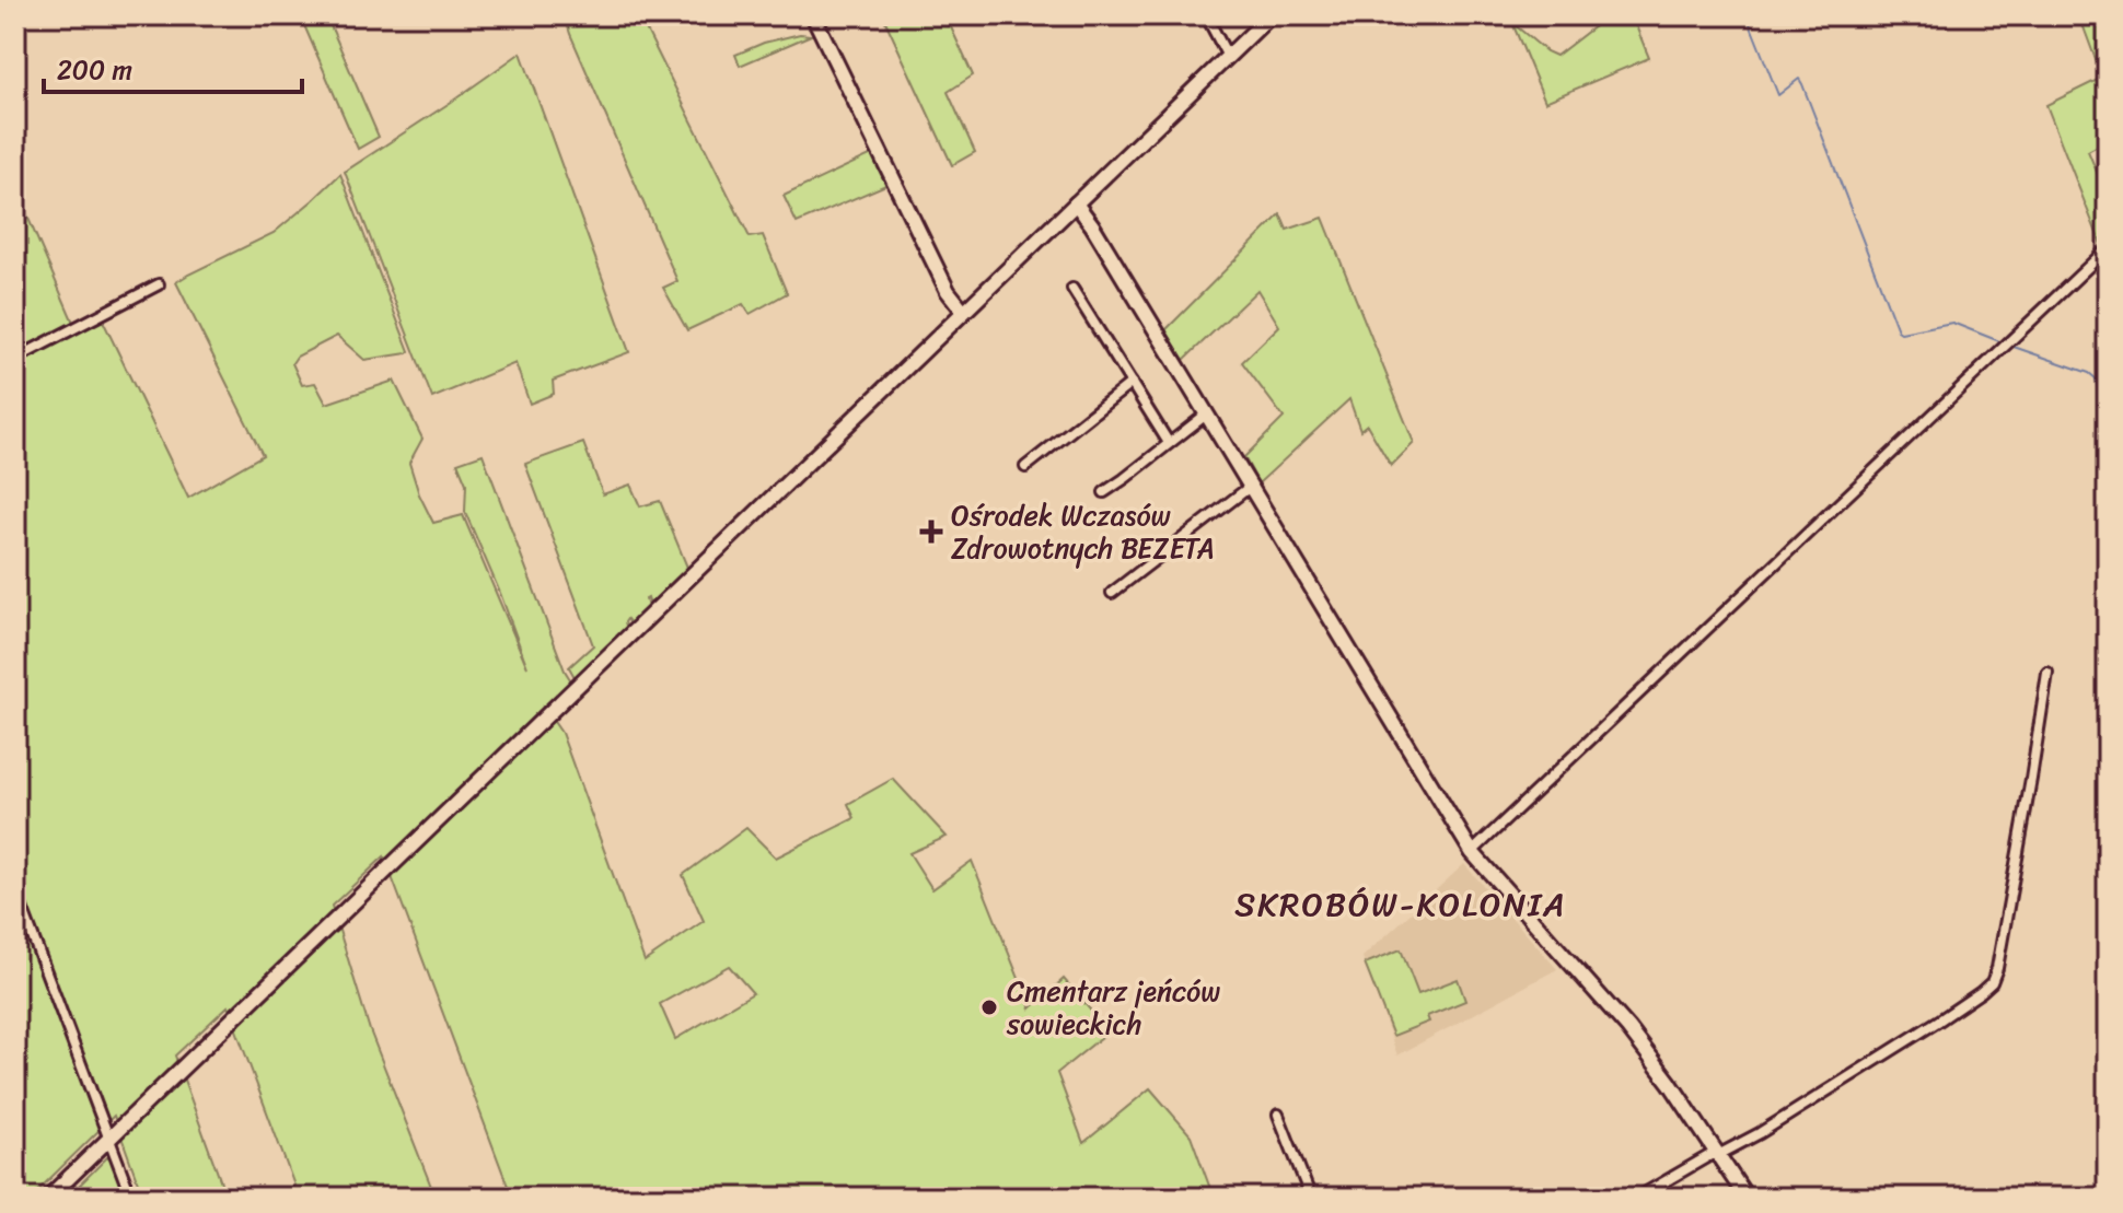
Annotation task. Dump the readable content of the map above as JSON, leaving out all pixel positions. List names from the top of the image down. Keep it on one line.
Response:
{"districts":["SKROBÓW-KOLONIA"],"places":{"health":["Ośrodek Wczasów Zdrowotnych BEZETA"],"other":["Cmentarz jeńców sowieckich"]},"scale_bar":"200 m"}
